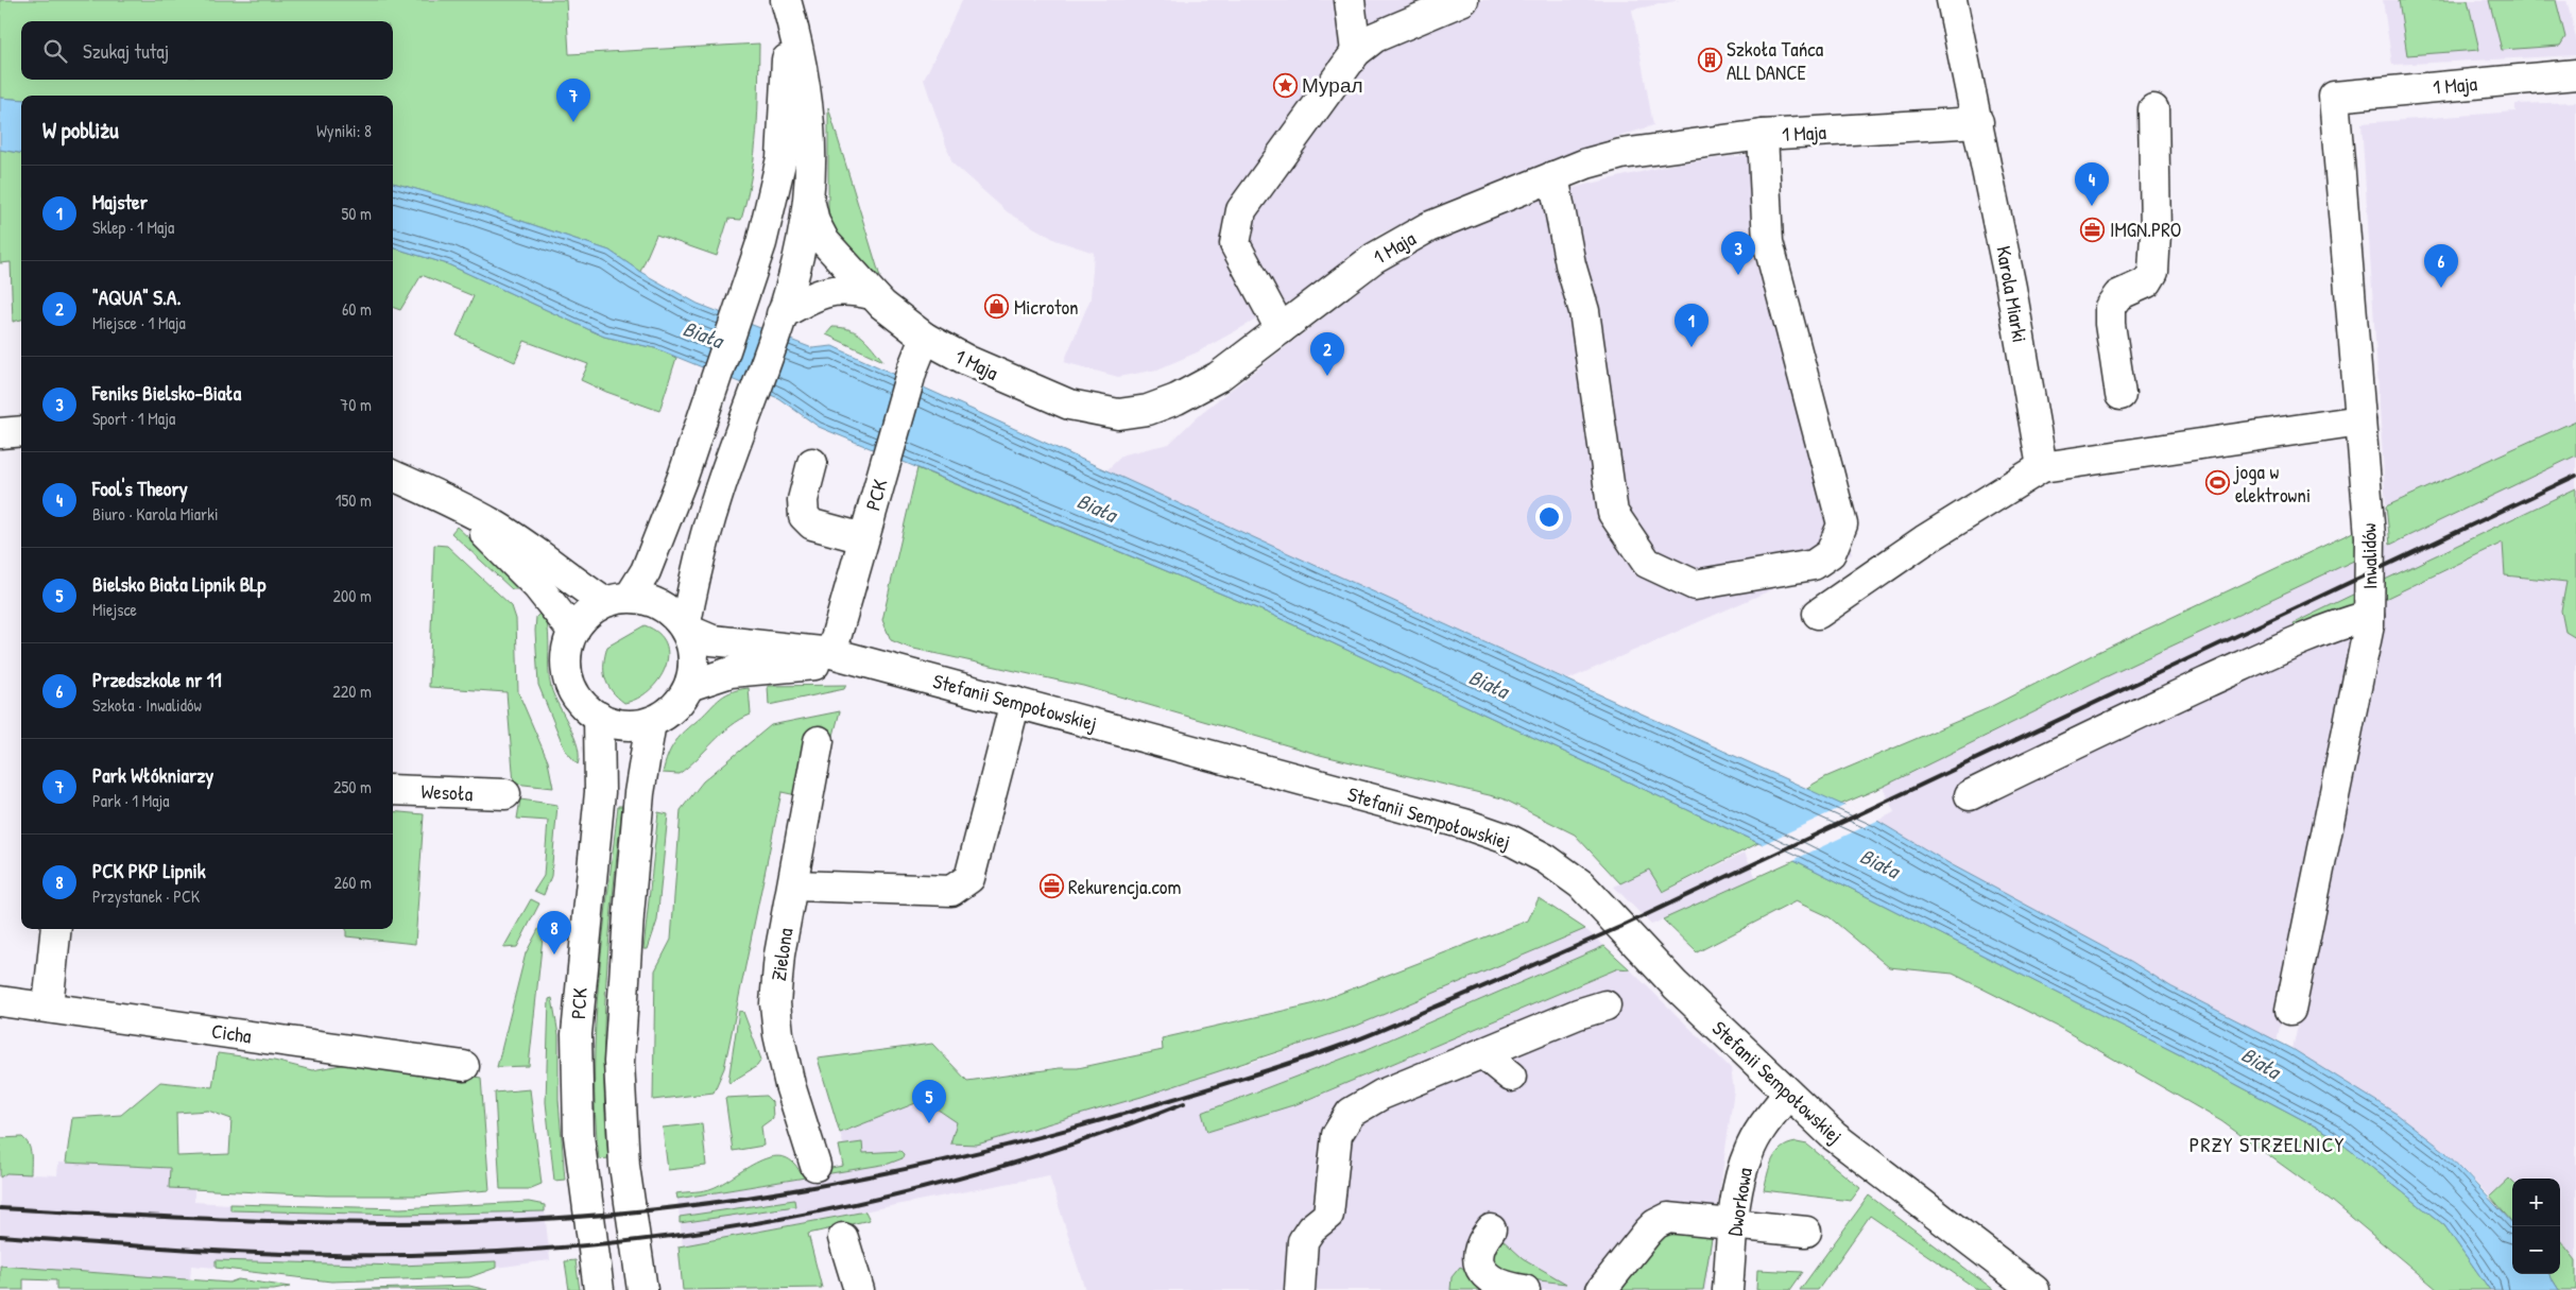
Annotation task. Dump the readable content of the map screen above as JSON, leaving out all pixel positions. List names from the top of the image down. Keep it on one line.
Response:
{"streets":{"street":["1 Maja","Karola Miarki","PCK","Inwalidów","Stefanii Sempołowskiej","Wesoła","Zielona","Cicha","Dworkowa"]},"crossings":[["1 Maja","Karola Miarki"],["1 Maja","PCK"],["1 Maja","Inwalidów"],["1 Maja","Stefanii Sempołowskiej"],["PCK","Stefanii Sempołowskiej"],["Stefanii Sempołowskiej","Dworkowa"]],"districts":["PRZY STRZELNICY"],"water":["Biała"],"places":{"building":["Szkoła Tańca ALL DANCE"],"place":["Мурал"],"office":["IMGN.PRO","Rekurencja.com"],"shop":["Microton"],"sports":["joga w elektrowni"]},"page":{"search":"Szukaj tutaj","pins":["7","4","3","6","1","2","8","5"],"heading":["W pobliżu","Wyniki: 8"],"list":[{"mark":"1","name":"Majster","note":"Sklep · 1 Maja","value":"50 m"},{"mark":"2","name":"\"AQUA\" S.A.","note":"Miejsce · 1 Maja","value":"60 m"},{"mark":"3","name":"Feniks Bielsko-Biała","note":"Sport · 1 Maja","value":"70 m"},{"mark":"4","name":"Fool's Theory","note":"Biuro · Karola Miarki","value":"150 m"},{"mark":"5","name":"Bielsko Biała Lipnik BLp","note":"Miejsce","value":"200 m"},{"mark":"6","name":"Przedszkole nr 11","note":"Szkoła · Inwalidów","value":"220 m"},{"mark":"7","name":"Park Włókniarzy","note":"Park · 1 Maja","value":"250 m"},{"mark":"8","name":"PCK PKP Lipnik","note":"Przystanek · PCK","value":"260 m"}],"map_buttons":["+","−"]}}
